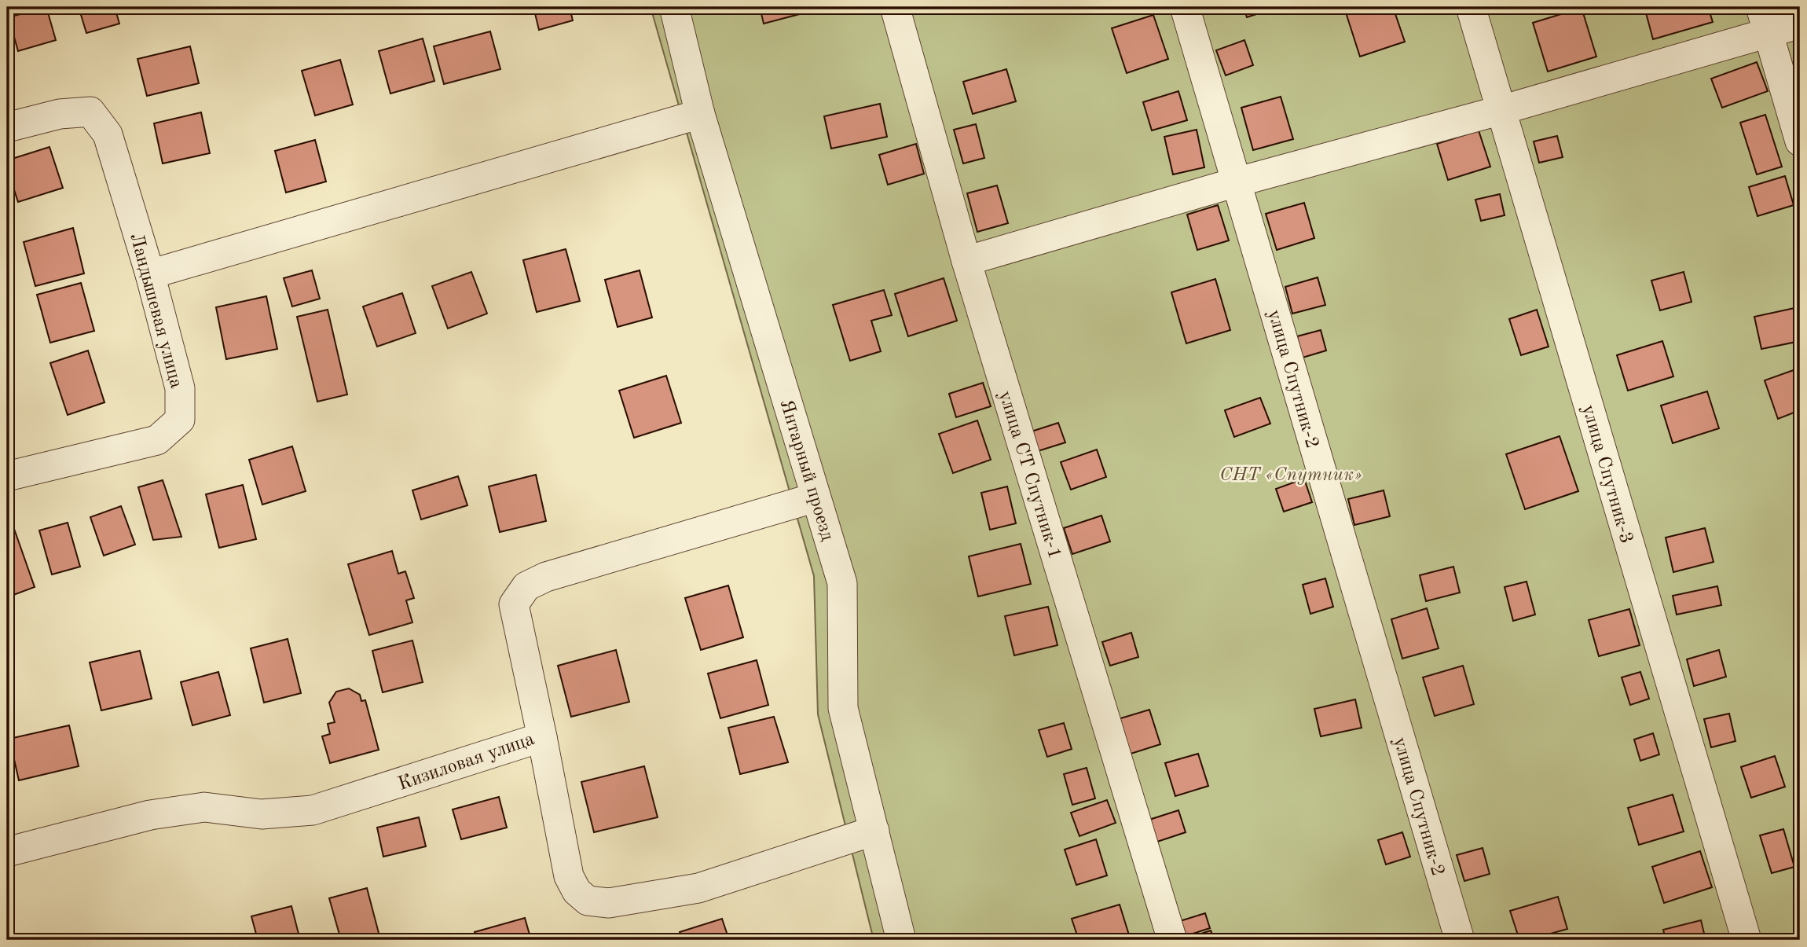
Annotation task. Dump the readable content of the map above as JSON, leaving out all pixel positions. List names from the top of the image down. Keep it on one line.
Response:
{"streets":{"street":["Ландышевая улица","улица Спутник-2","Янтарный проезд","улица Спутник-3","улица СТ Спутник-1","Кизиловая улица"]},"crossings":[["Янтарный проезд","Кизиловая улица"]],"parks":["СНТ «Спутник»"]}
